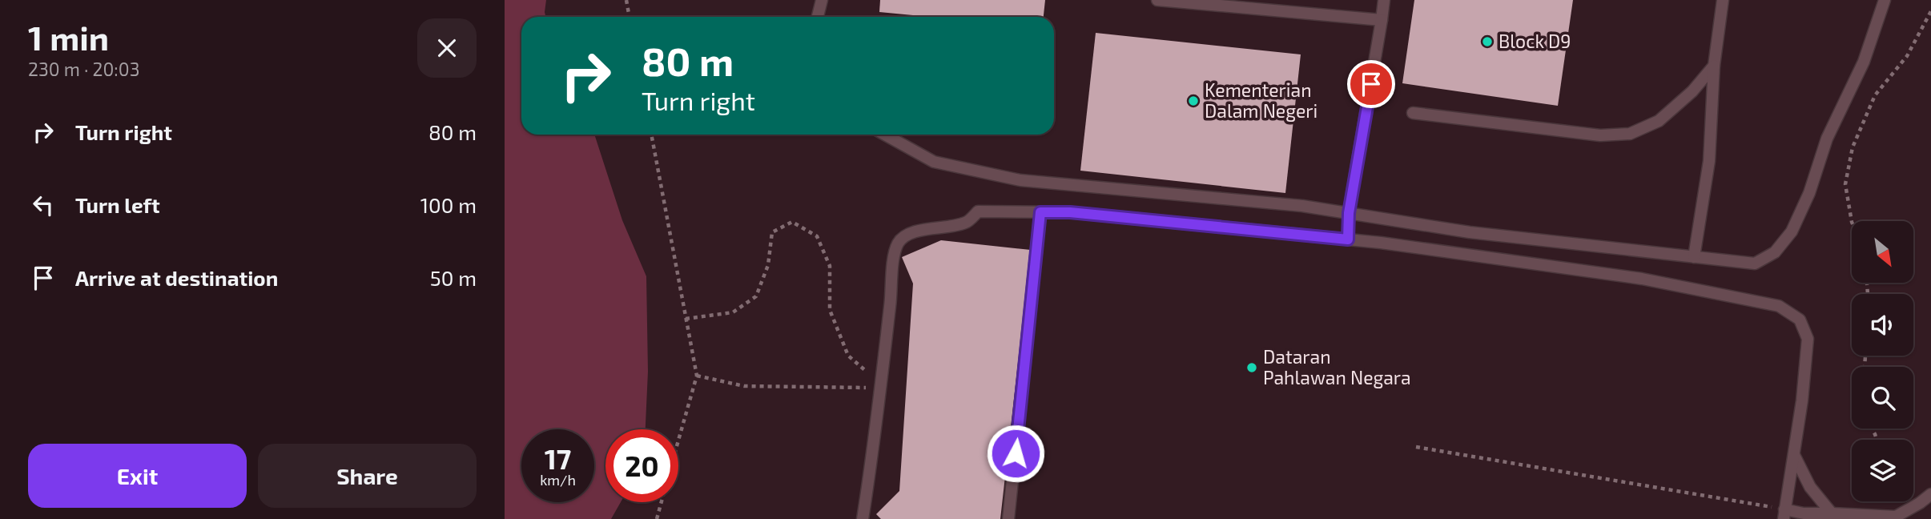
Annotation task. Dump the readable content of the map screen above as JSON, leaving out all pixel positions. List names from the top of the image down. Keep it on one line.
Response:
{"places":["Block D9","Kementerian Dalam Negeri","Dataran Pahlawan Negara"],"north":"bottom right","page":{"heading":["1 min","230 m · 20:03"],"turn":["80 m","Turn right"],"list":[{"name":"Turn right","value":"80 m"},{"name":"Turn left","value":"100 m"},{"name":"Arrive at destination","value":"50 m"}],"speed":"17 km/h","limit":"20","buttons":["Exit","Share"]}}
